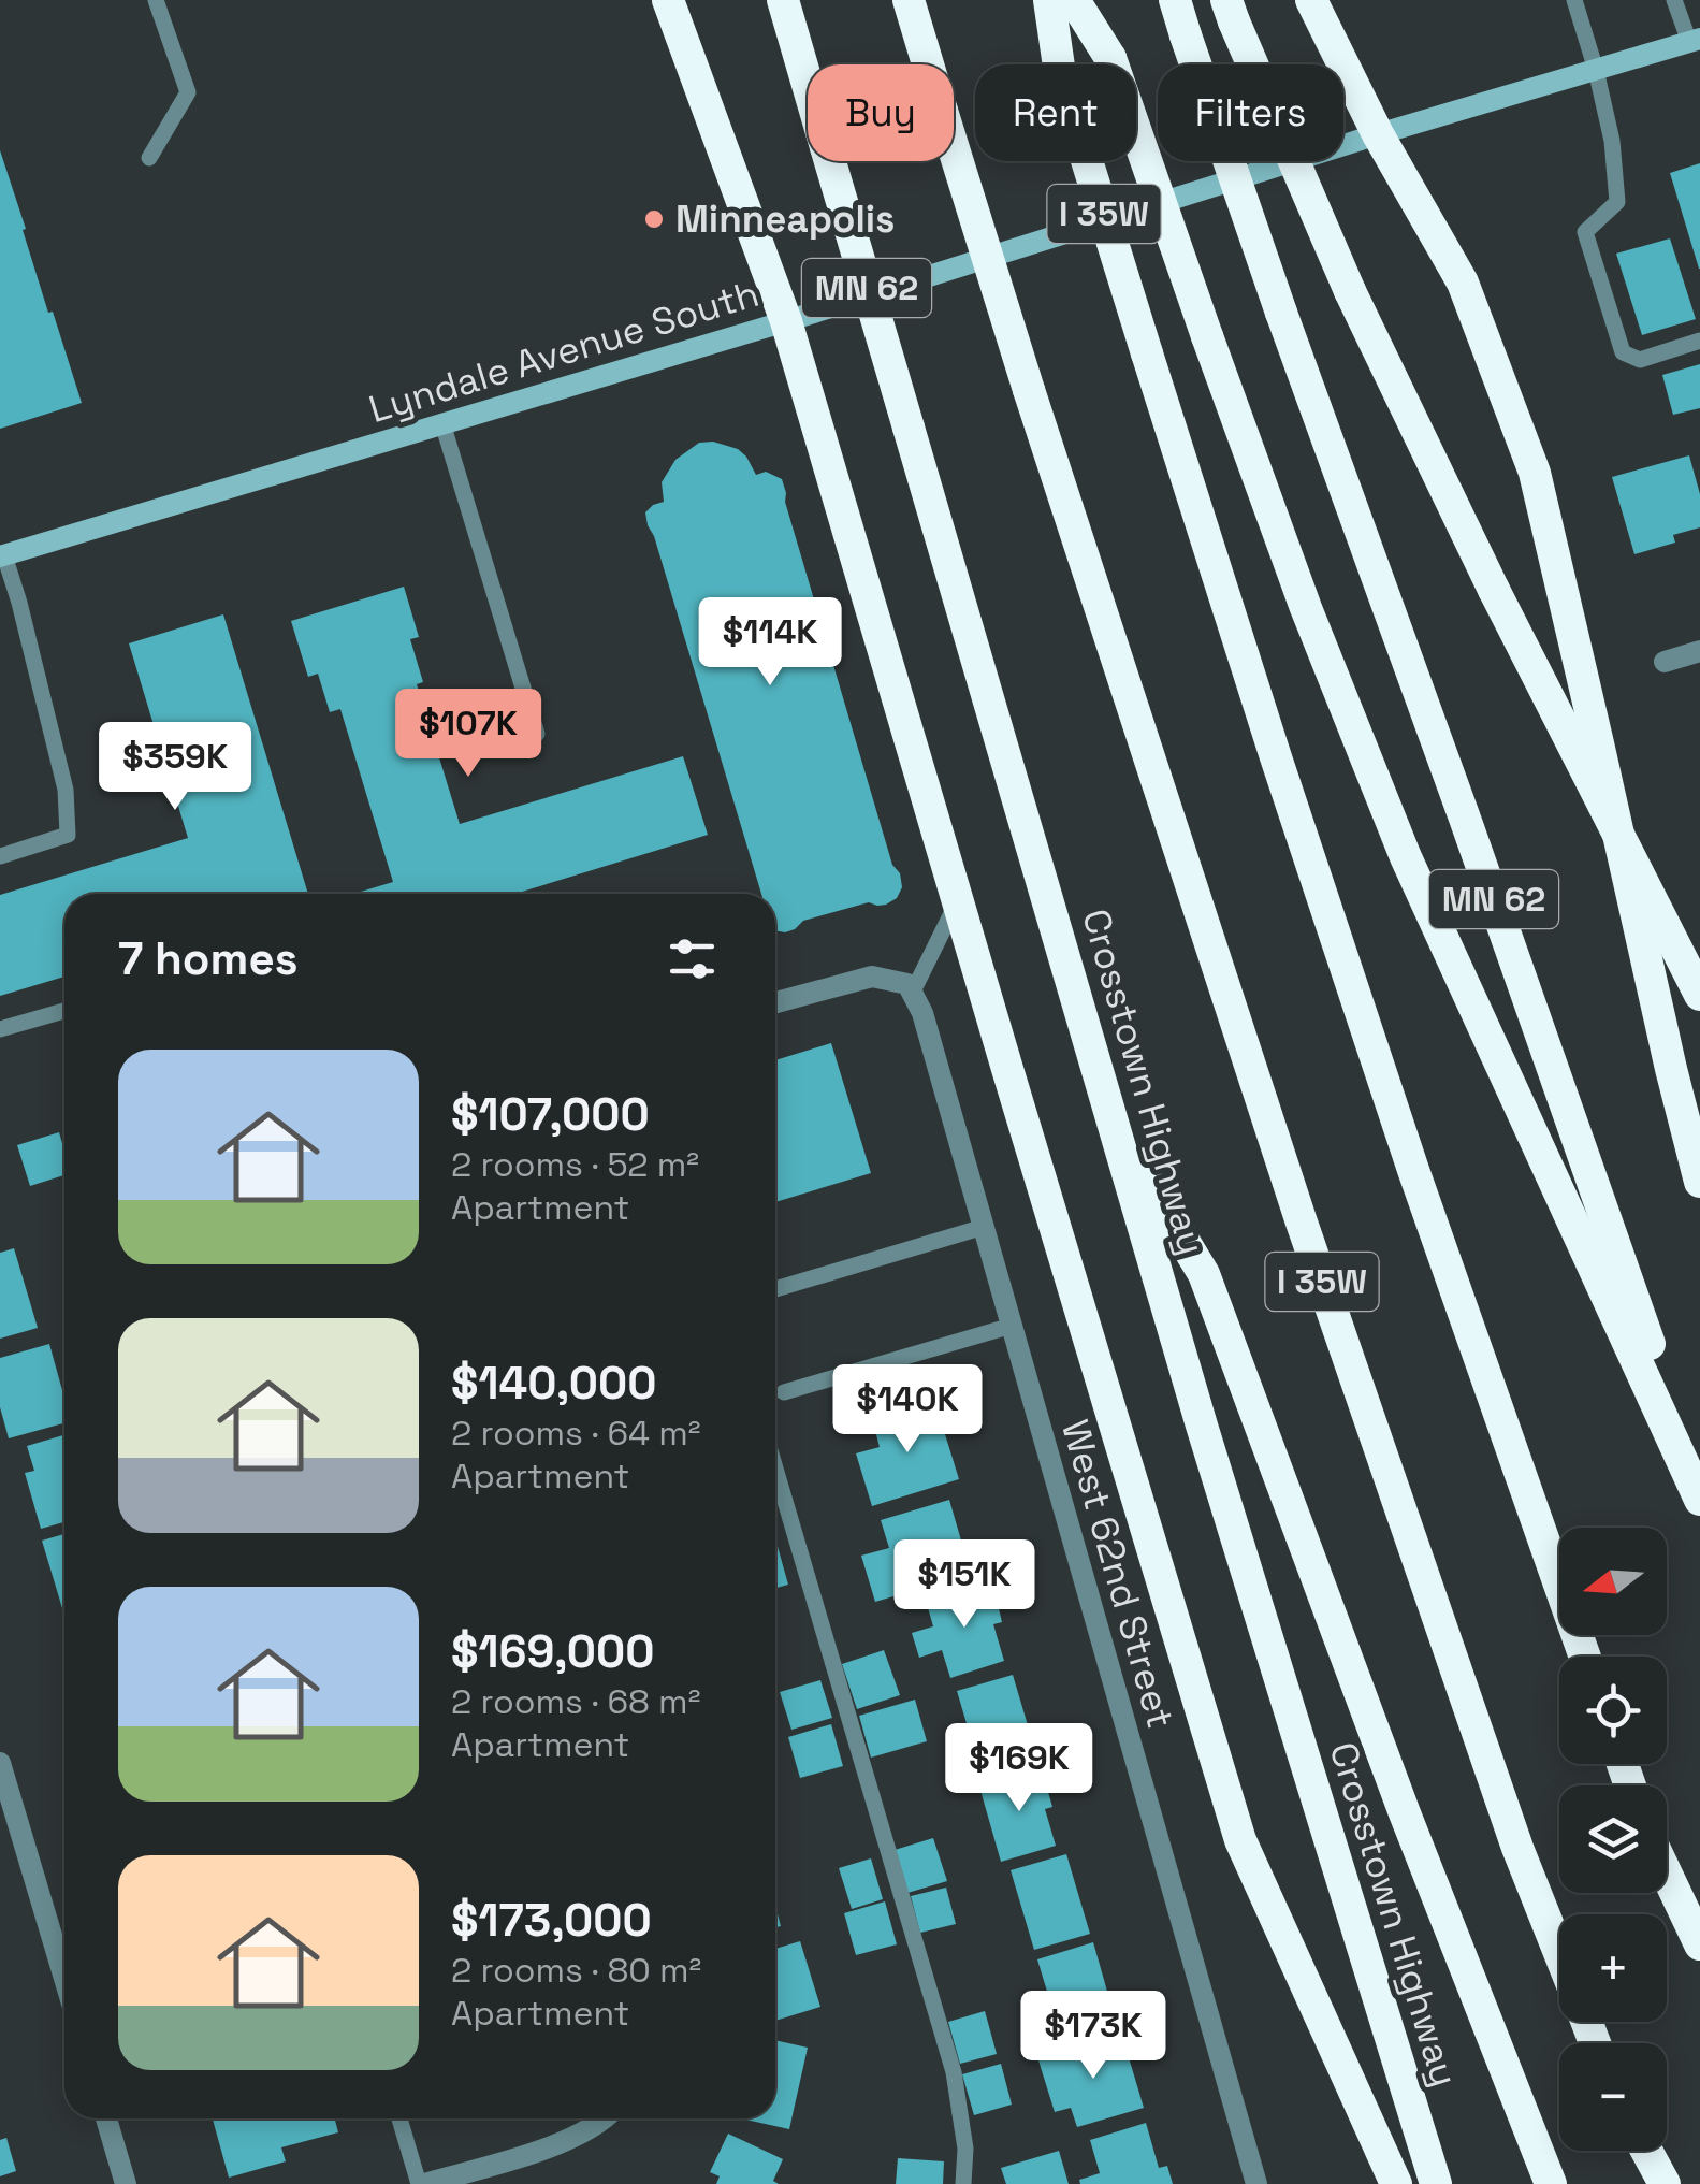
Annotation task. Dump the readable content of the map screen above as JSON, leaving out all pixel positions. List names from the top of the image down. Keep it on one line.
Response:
{"streets":{"highway":["I 35W","MN 62","Crosstown Highway"],"main road":["Lyndale Avenue South"],"street":["West 62nd Street"]},"places":["Minneapolis"],"north":"left","page":{"chip":["Buy","Rent","Filters"],"price":["$114K","$107K","$359K","$140K","$151K","$169K","$173K"],"heading":"7 homes","list":[{"name":"$107,000","note":"2 rooms · 52 m² · Apartment"},{"name":"$140,000","note":"2 rooms · 64 m² · Apartment"},{"name":"$169,000","note":"2 rooms · 68 m² · Apartment"},{"name":"$173,000","note":"2 rooms · 80 m² · Apartment"}],"map_buttons":["+","−"]}}
